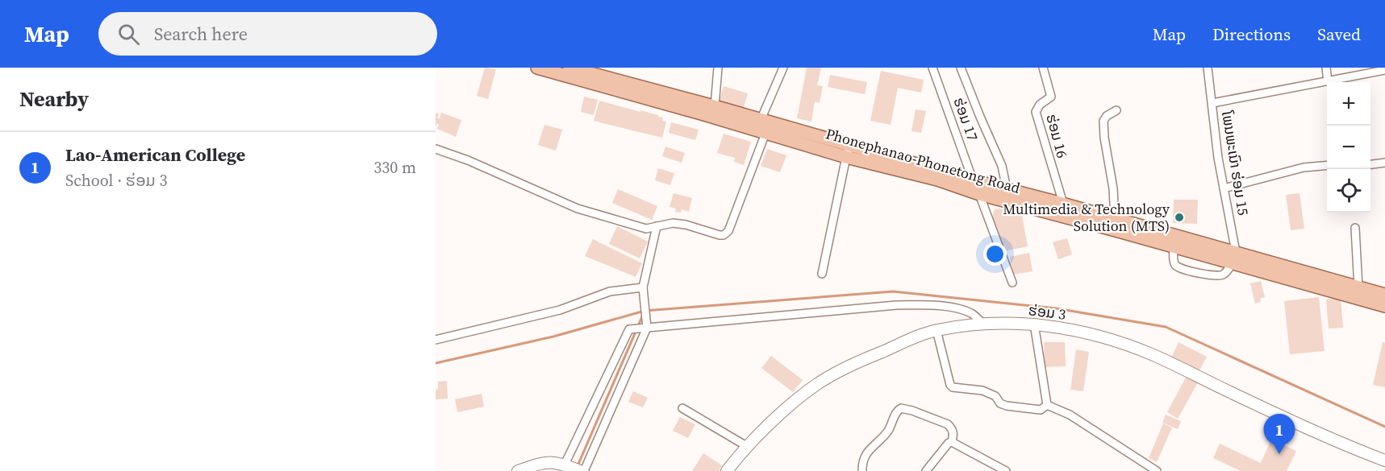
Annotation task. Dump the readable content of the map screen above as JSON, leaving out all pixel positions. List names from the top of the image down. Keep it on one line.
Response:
{"streets":{"main road":["Phonephanao-Phonetong Road"],"street":["ຮ່ອມ 17","ຮ່ອມ 16","ໂພນພະເນົາ ຮ່ອມ 15","ຮ່ອມ 3"]},"crossings":[["ຮ່ອມ 17","Phonephanao-Phonetong Road"],["ຮ່ອມ 16","Phonephanao-Phonetong Road"],["Phonephanao-Phonetong Road","ໂພນພະເນົາ ຮ່ອມ 15"]],"places":["Multimedia & Technology Solution (MTS)"],"page":{"header":"Map","search":"Search here","nav":["Map","Directions","Saved"],"heading":"Nearby","map_buttons":["+","−"],"list":[{"mark":"1","name":"Lao-American College","note":"School · ຮ່ອມ 3","value":"330 m"}],"pins":"1"}}
